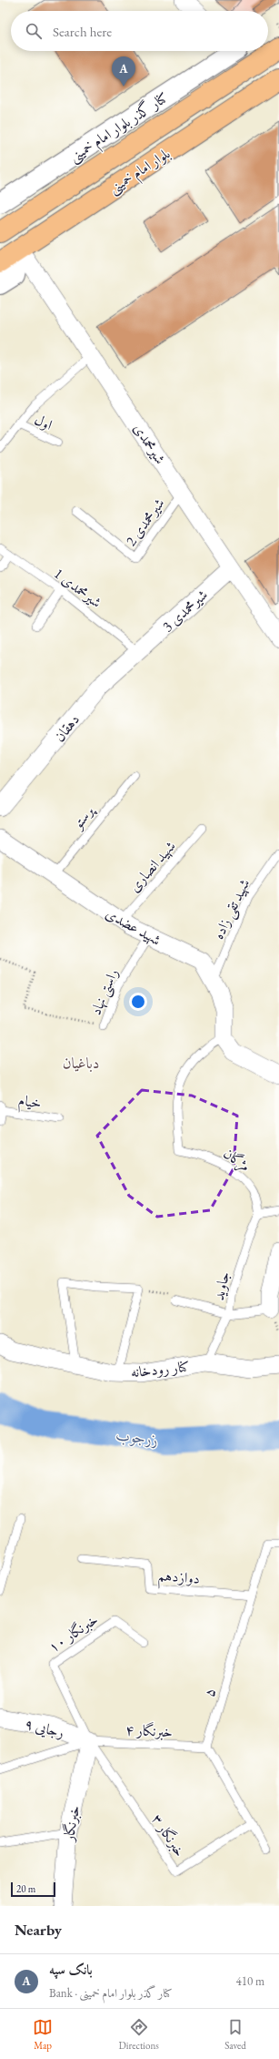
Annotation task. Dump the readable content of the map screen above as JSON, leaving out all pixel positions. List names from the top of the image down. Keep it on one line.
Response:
{"streets":{"main road":["بلوار امام خمینی"],"street":["کنار گذر بلوار امام خمینی","شیرمحمدی","شیرمحمدی 3","دهقان","شهید عضدی","کنار رودخانه","رجایی ۹","خبرنگار"],"lane":["اول","شیرمحمدی 2","شیرمحمدی 1","پرستو","شهید انصاری","شهید تقی زاده","راستی نهاد","خیام","مژگان","جاوید","دوازدهم","خبرنگار ۱۰","۵","خبرنگار ۴","خبرنگار ۳"]},"crossings":[["بلوار امام خمینی","شیرمحمدی"],["شیرمحمدی","شیرمحمدی 2"],["شیرمحمدی","شیرمحمدی 3"],["شیرمحمدی 1","شیرمحمدی 3"],["شیرمحمدی 1","دهقان"],["شیرمحمدی 3","دهقان"],["پرستو","شهید عضدی"],["شهید انصاری","شهید عضدی"],["شهید تقی زاده","شهید عضدی"],["شهید عضدی","راستی نهاد"],["شهید عضدی","مژگان"],["مژگان","جاوید"],["جاوید","کنار رودخانه"],["دوازدهم","۵"],["خبرنگار ۱۰","رجایی ۹"],["خبرنگار ۱۰","خبرنگار ۴"],["خبرنگار ۱۰","خبرنگار"],["خبرنگار ۱۰","خبرنگار ۳"],["۵","خبرنگار ۴"],["رجایی ۹","خبرنگار ۴"],["رجایی ۹","خبرنگار"],["رجایی ۹","خبرنگار ۳"],["خبرنگار ۴","خبرنگار"],["خبرنگار ۴","خبرنگار ۳"],["خبرنگار","خبرنگار ۳"]],"districts":["دباغیان"],"water":["زرجوب"],"scale_bar":"20 m","page":{"search":"Search here","pins":"A","scale":"20 m","heading":"Nearby","list":[{"mark":"A","name":"بانک سپه","note":"Bank · کنار گذر بلوار امام خمینی","value":"410 m"}],"nav":["Map","Directions","Saved"]}}
